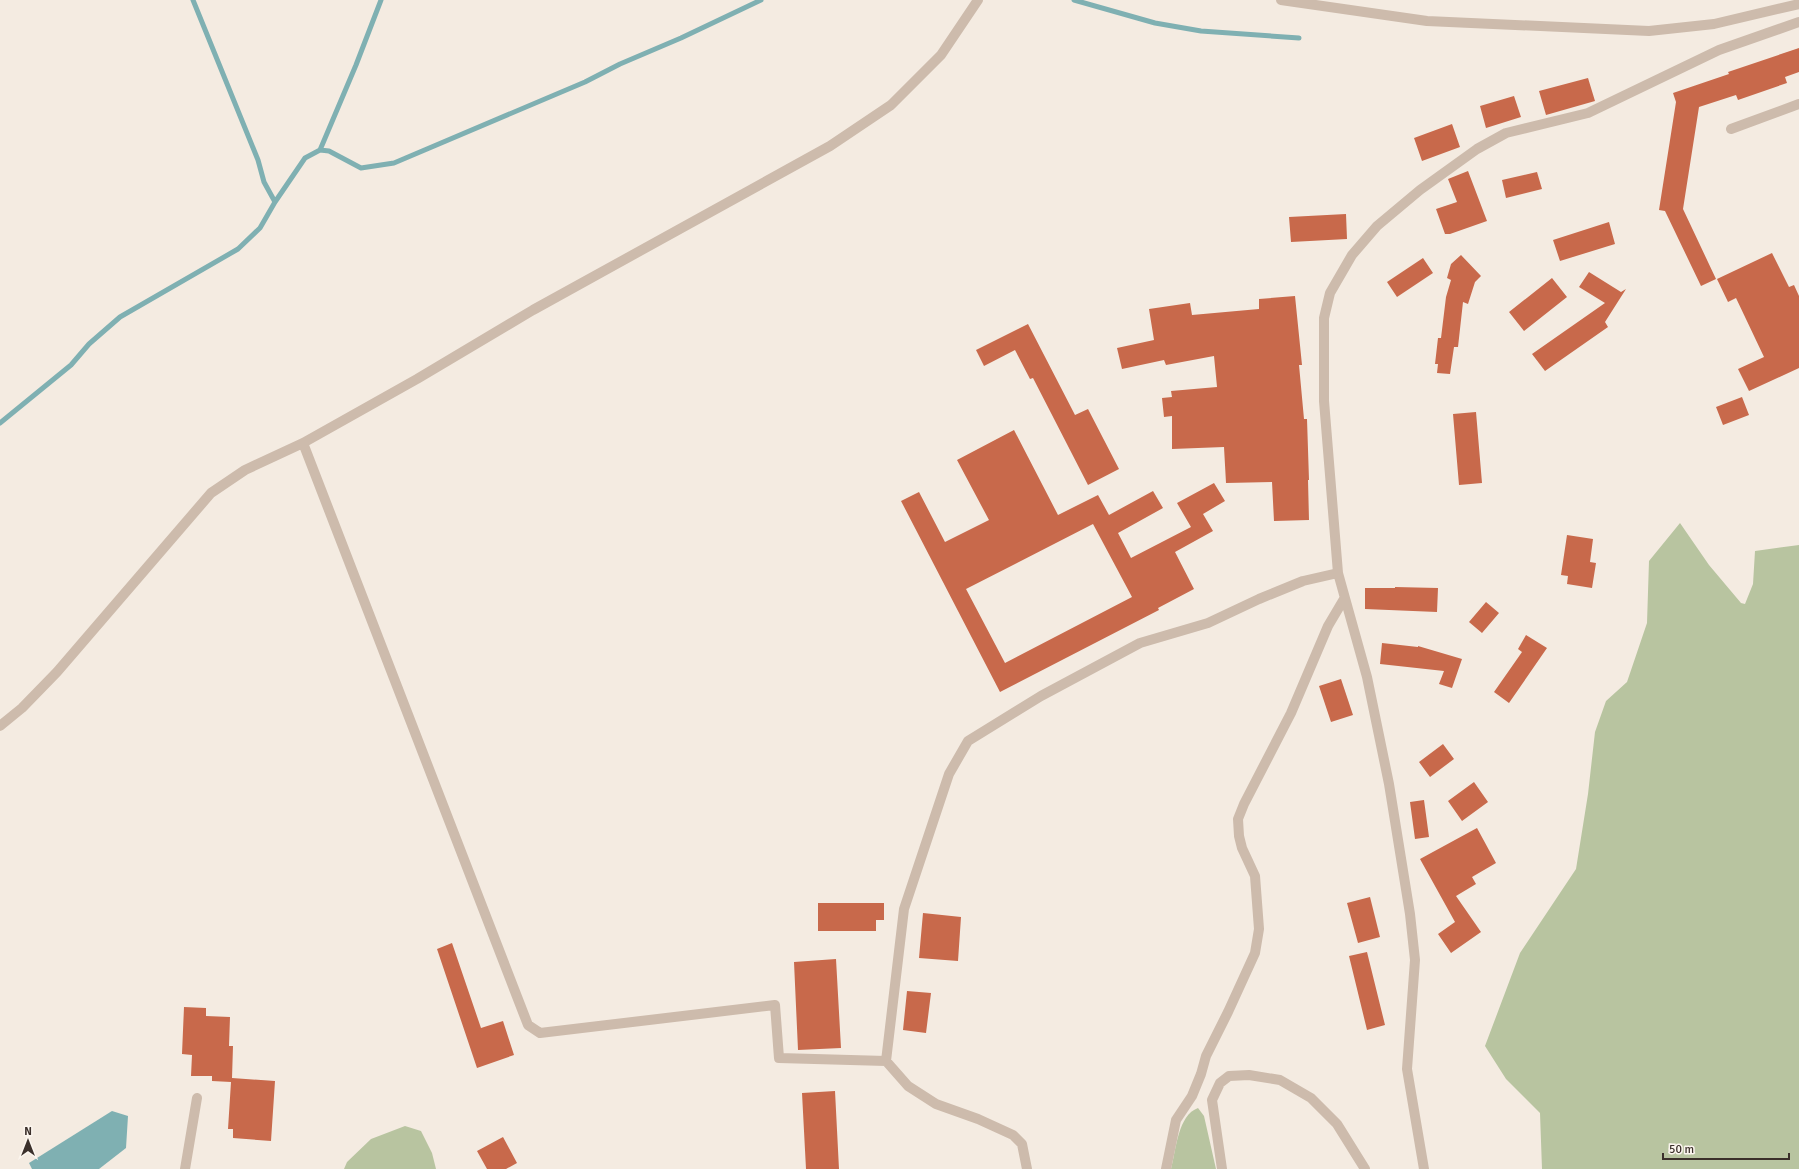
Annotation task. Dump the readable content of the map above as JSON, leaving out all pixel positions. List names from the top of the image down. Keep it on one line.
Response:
{"scale_bar":"50 m","north":"top"}
